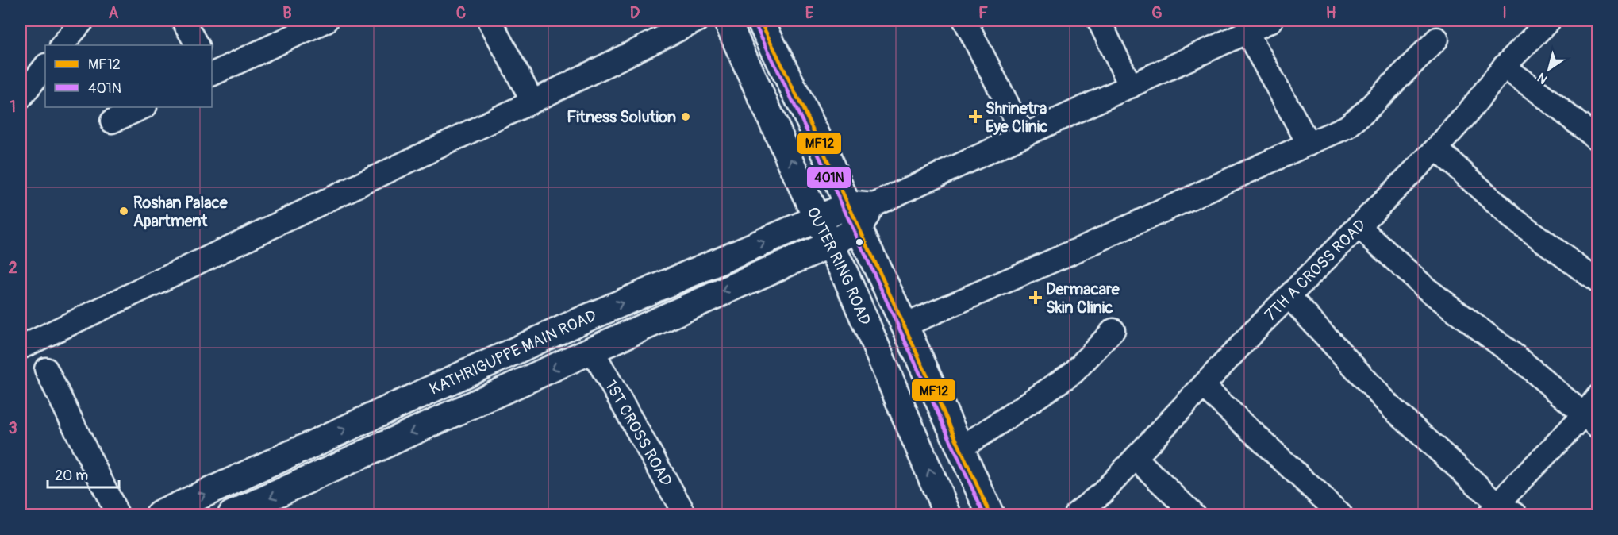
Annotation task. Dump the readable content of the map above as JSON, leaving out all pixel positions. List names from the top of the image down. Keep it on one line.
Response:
{"streets":{"main road":["OUTER RING ROAD","KATHRIGUPPE MAIN ROAD"],"street":["7TH A CROSS ROAD","1ST CROSS ROAD"]},"crossings":[["OUTER RING ROAD","KATHRIGUPPE MAIN ROAD"],["KATHRIGUPPE MAIN ROAD","1ST CROSS ROAD"]],"places":{"other":["Fitness Solution","Roshan Palace Apartment"],"health":["Shrinetra Eye Clinic","Dermacare Skin Clinic"]},"lines":["transit line MF12","transit line 401N"],"legend":["MF12","401N"],"scale_bar":"20 m","north":"bottom left","grid":{"columns":["A","B","C","D","E","F","G","H","I"],"rows":["1","2","3"]}}
